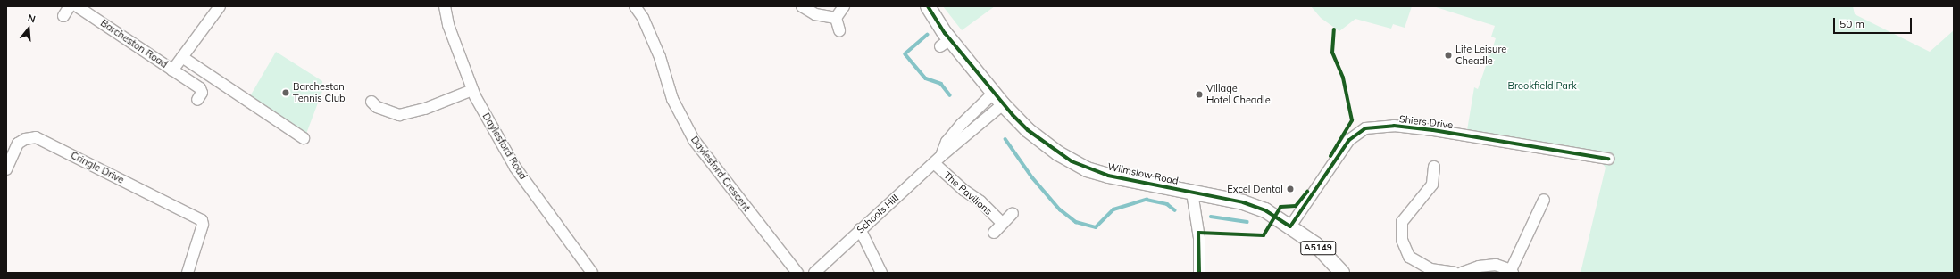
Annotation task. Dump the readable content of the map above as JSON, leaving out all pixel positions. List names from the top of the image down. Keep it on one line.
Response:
{"streets":{"main road":["Wilmslow Road","A5149"],"street":["Barcheston Road","Shiers Drive","Daylesford Road","Cringle Drive","Daylesford Crescent","The Pavilions","Schools Hill"]},"crossings":[["Shiers Drive","Wilmslow Road"],["Shiers Drive","A5149"],["Wilmslow Road","Schools Hill"],["Wilmslow Road","A5149"],["The Pavilions","Schools Hill"]],"parks":["Brookfield Park"],"places":["Life Leisure Cheadle","Barcheston Tennis Club","Village Hotel Cheadle","Excel Dental"],"scale_bar":"50 m","north":"top"}
